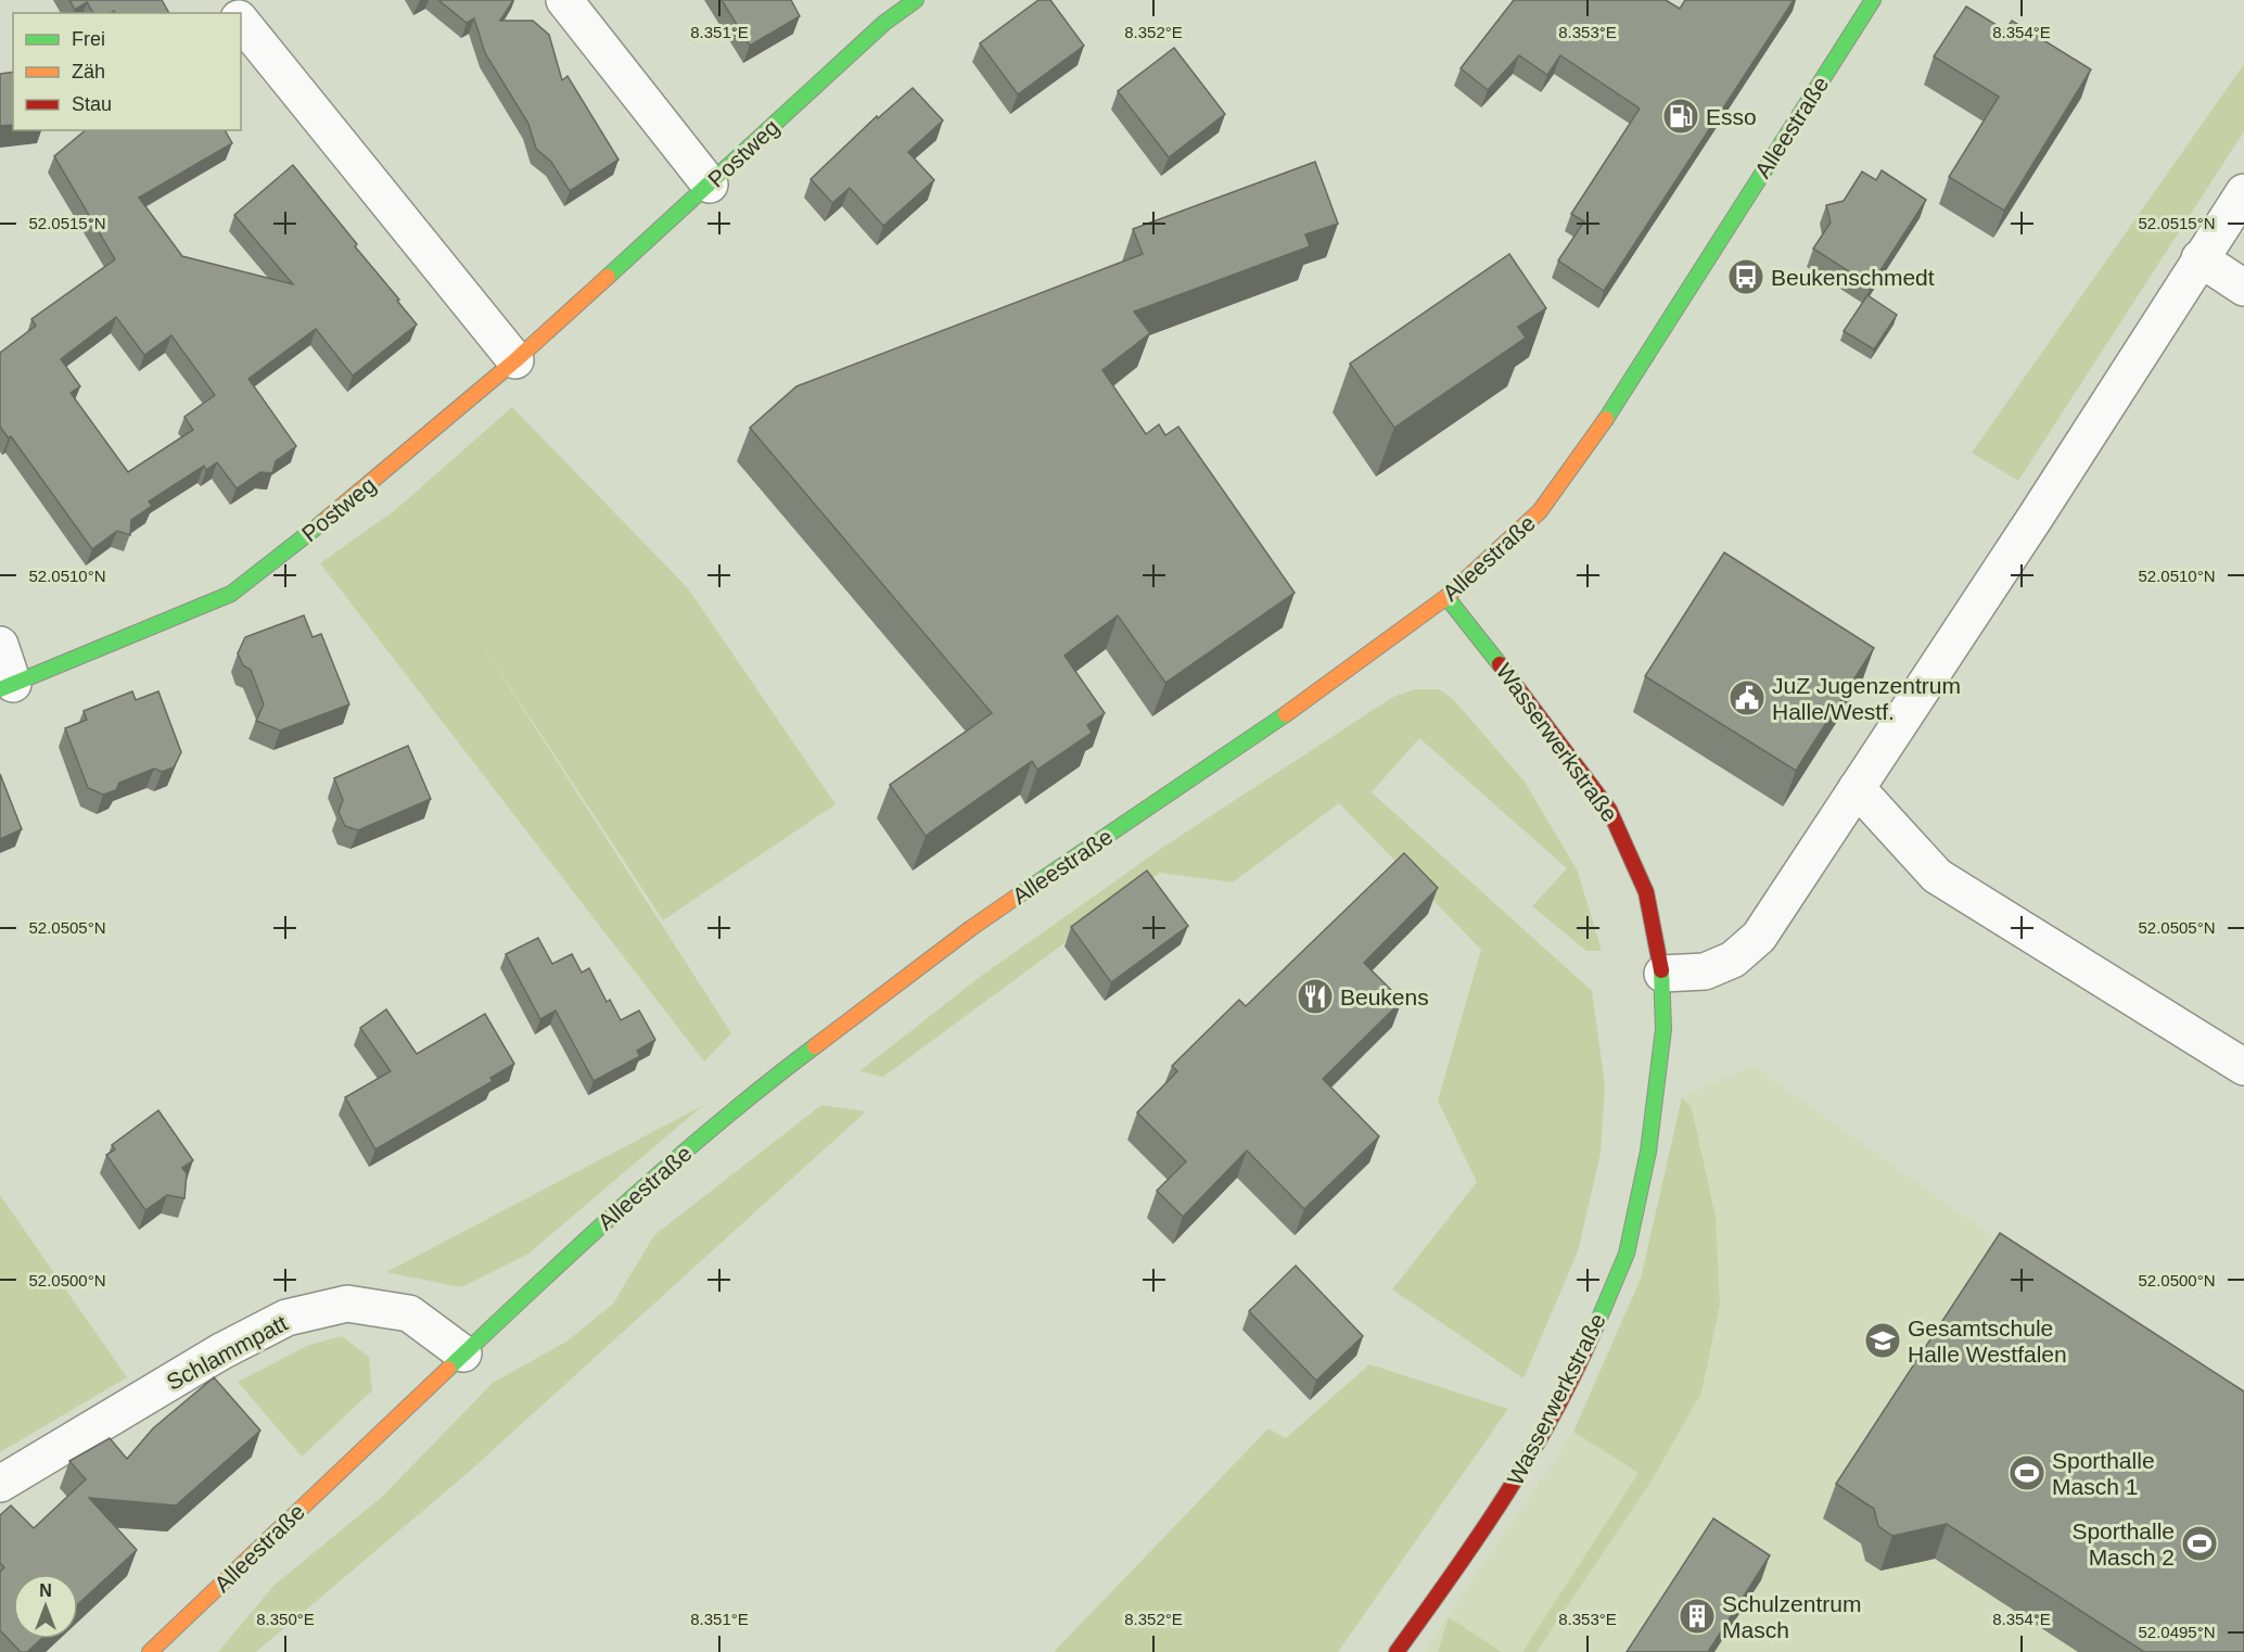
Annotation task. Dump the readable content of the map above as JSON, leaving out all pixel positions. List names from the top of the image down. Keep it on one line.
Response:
{"streets":{"street":["Alleestraße","Postweg","Wasserwerkstraße","Schlammpatt"]},"crossings":[["Alleestraße","Wasserwerkstraße"],["Alleestraße","Schlammpatt"]],"places":{"fuel station":["Esso"],"bus stop":["Beukenschmedt"],"public building":["JuZ Jugenzentrum Halle/Westf."],"restaurant":["Beukens"],"school or university":["Gesamtschule Halle Westfalen"],"sports":["Sporthalle Masch 1","Sporthalle Masch 2"],"building":["Schulzentrum Masch"]},"legend":["Frei","Zäh","Stau"],"north":"top","coordinates":["8.351°E","8.352°E","8.353°E","8.354°E","52.0515°N","52.0510°N","52.0505°N","52.0500°N","8.350°E","52.0495°N"]}
